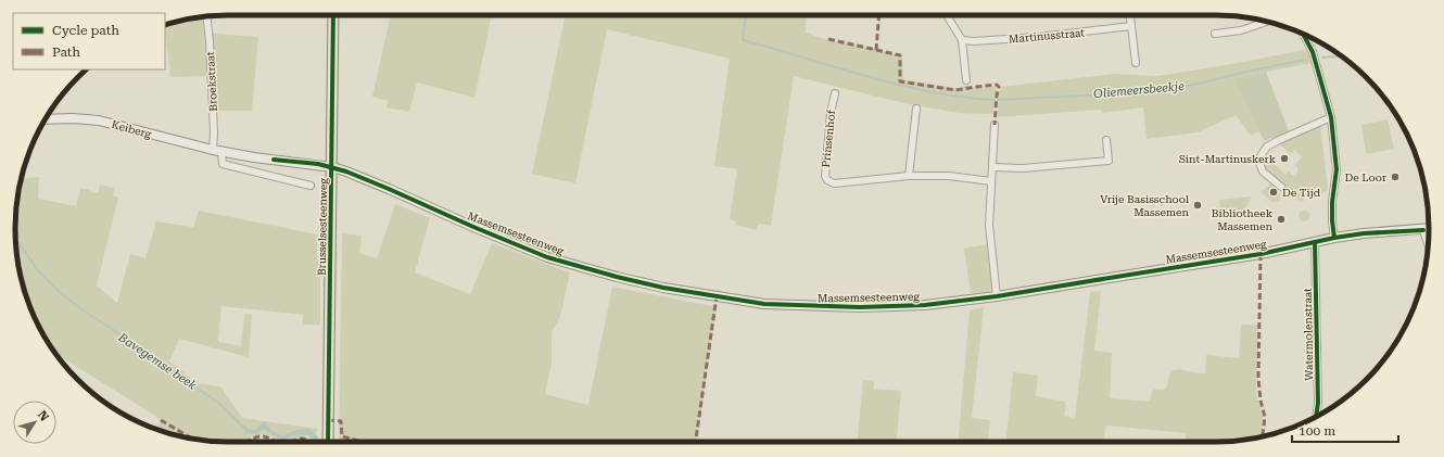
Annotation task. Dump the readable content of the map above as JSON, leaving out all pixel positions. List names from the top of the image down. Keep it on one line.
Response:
{"streets":{"main road":["Keiberg","Brusselsesteenweg","Massemsesteenweg"],"street":["Martinusstraat","Broekstraat","Prinsenhof","Watermolenstraat"]},"crossings":[["Broekstraat","Keiberg"],["Keiberg","Brusselsesteenweg"],["Keiberg","Massemsesteenweg"],["Brusselsesteenweg","Massemsesteenweg"],["Massemsesteenweg","Watermolenstraat"]],"water":["Oliemeersbeekje","Bavegemse beek"],"places":["Sint-Martinuskerk","De Loor","De Tijd","Vrije Basisschool Massemen","Bibliotheek Massemen"],"legend":["Cycle path","Path"],"scale_bar":"100 m","north":"top right"}
